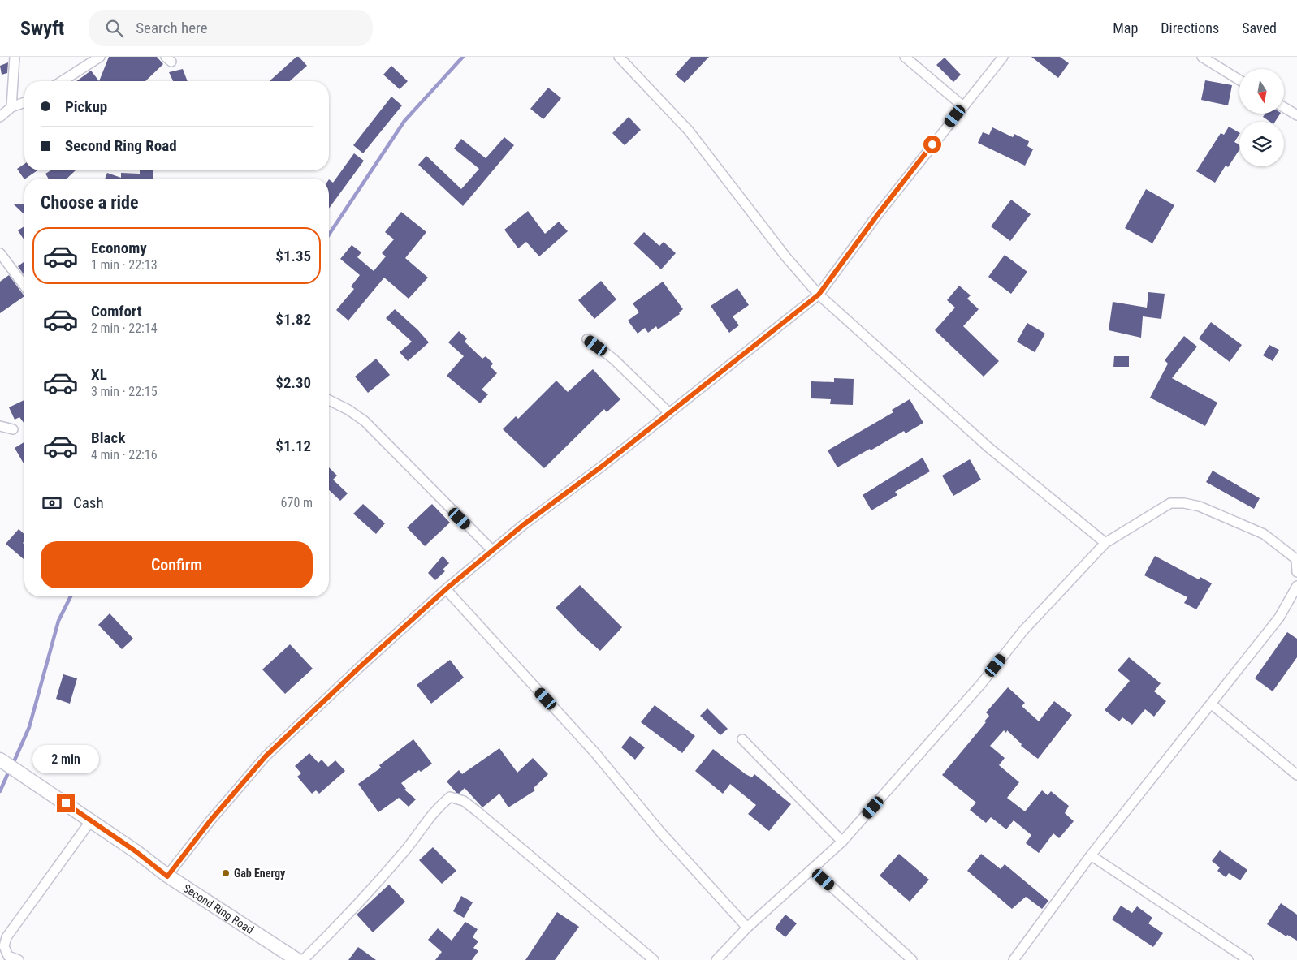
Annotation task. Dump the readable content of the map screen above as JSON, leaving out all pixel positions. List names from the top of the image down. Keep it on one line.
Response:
{"streets":{"street":["Second Ring Road"]},"places":["Gab Energy"],"north":"bottom","page":{"header":"Swyft","search":"Search here","nav":["Map","Directions","Saved"],"banner":["Pickup","Second Ring Road"],"heading":"Choose a ride","list":[{"name":"Economy","note":"1 min · 22:13","value":"$1.35"},{"name":"Comfort","note":"2 min · 22:14","value":"$1.82"},{"name":"XL","note":"3 min · 22:15","value":"$2.30"},{"name":"Black","note":"4 min · 22:16","value":"$1.12"}],"pay":["Cash","670 m"],"buttons":"Confirm","bubble":"2 min"}}
